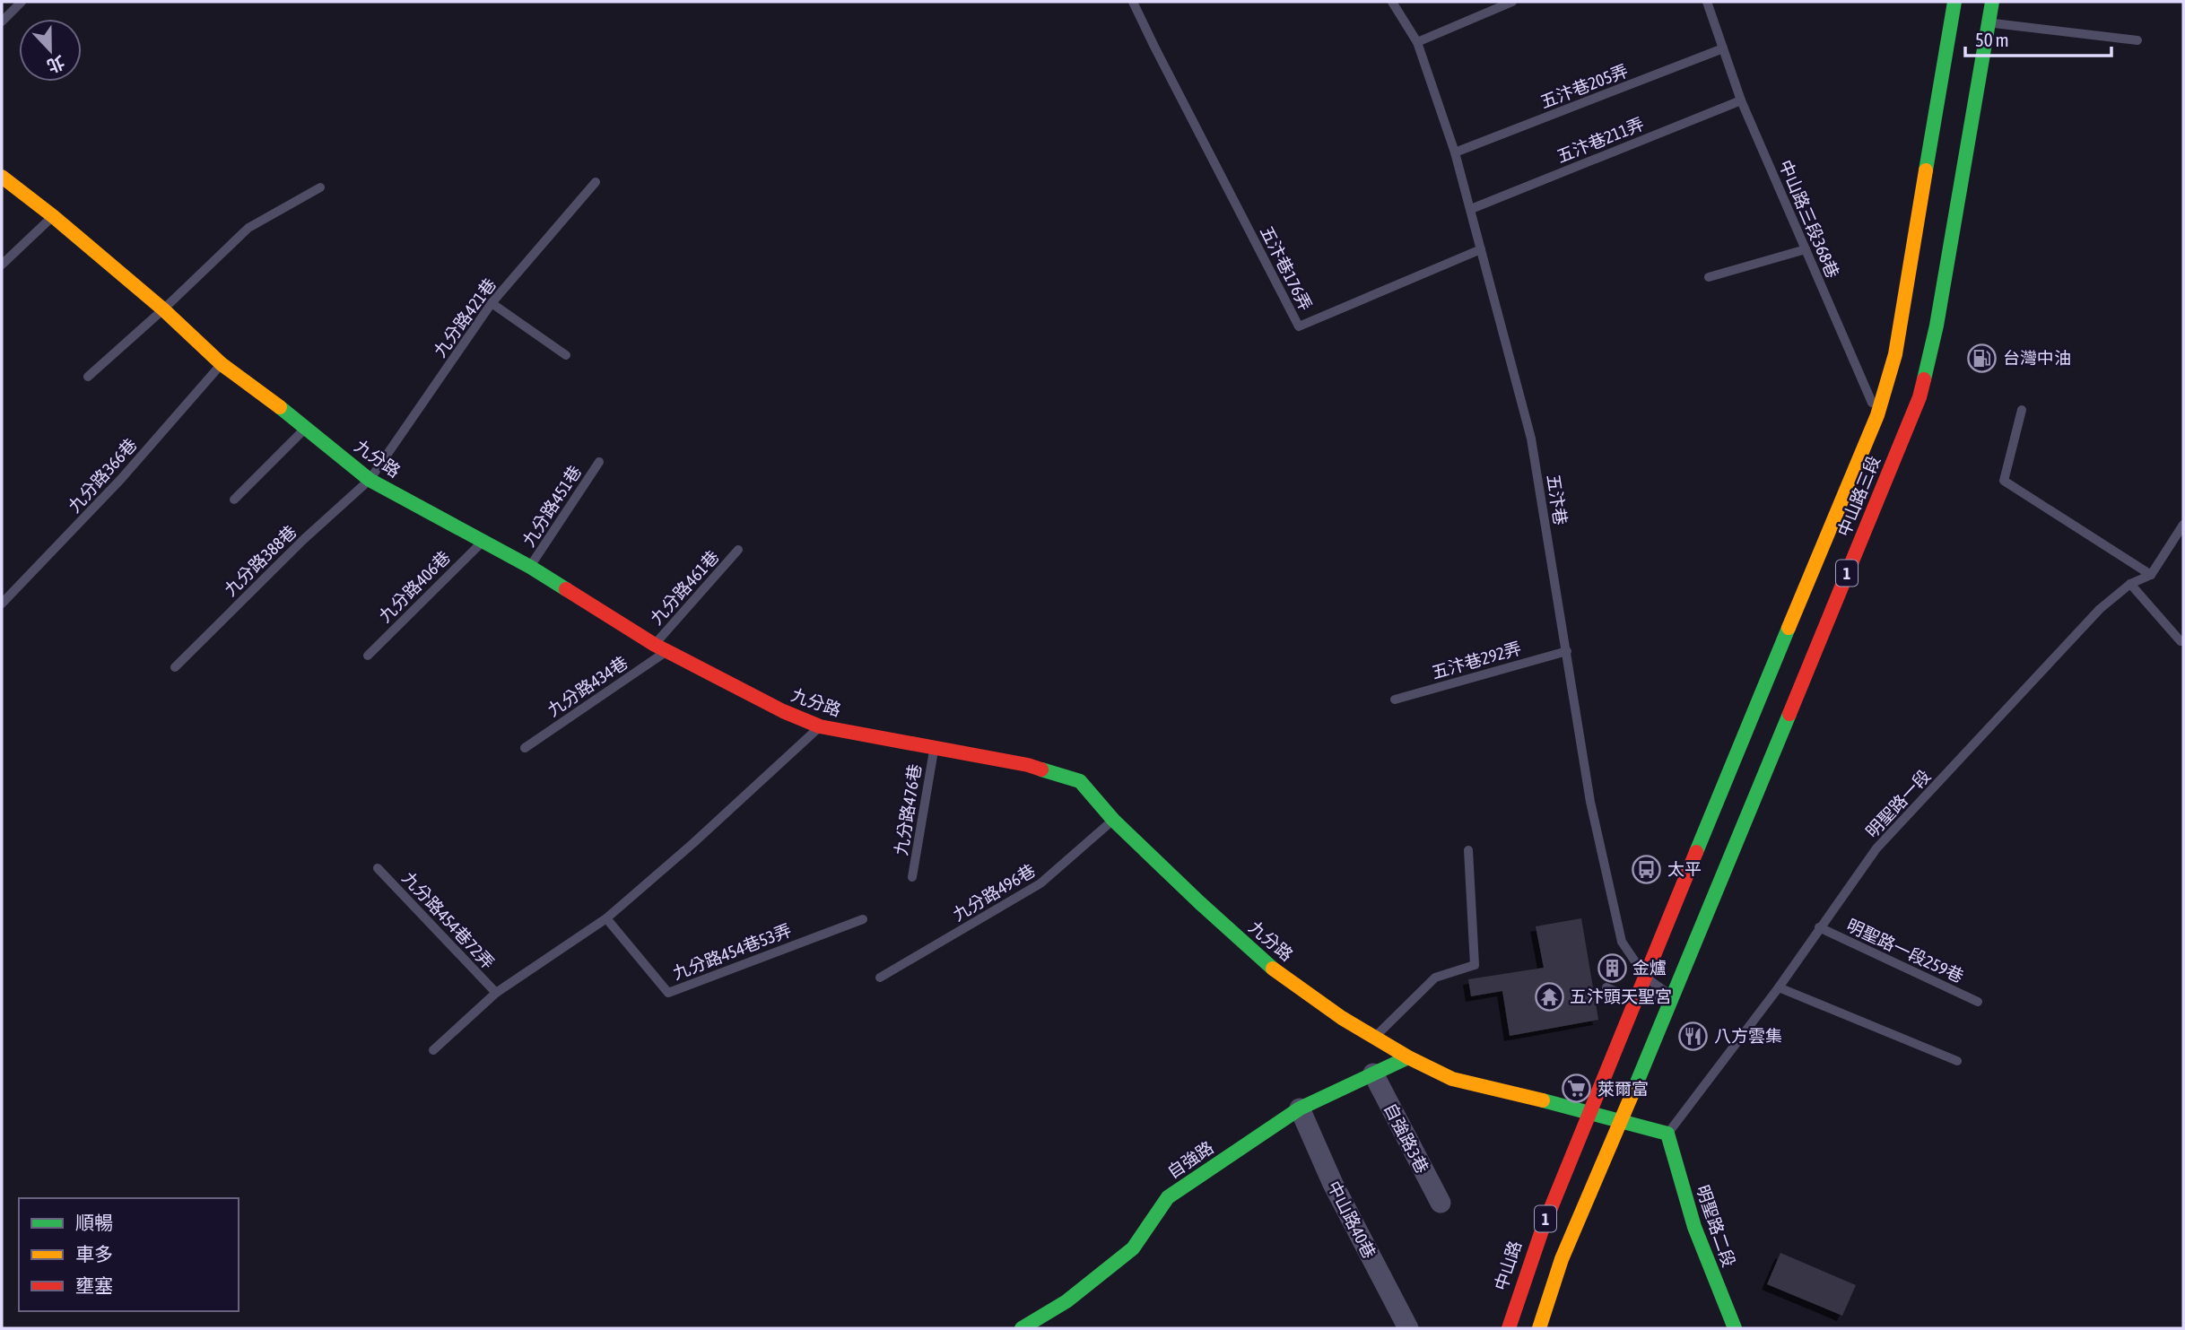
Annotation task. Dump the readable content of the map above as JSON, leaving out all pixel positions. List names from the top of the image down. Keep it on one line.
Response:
{"streets":{"main road":["九分路","中山路三段","1","自強路","明聖路二段","中山路"],"street":["自強路3巷","中山路40巷"],"lane":["五汴巷205弄","五汴巷211弄","中山路三段368巷","五汴巷176弄","九分路421巷","九分路366巷","五汴巷","九分路451巷","九分路388巷","九分路406巷","九分路461巷","五汴巷292弄","九分路434巷","明聖路一段","九分路476巷","九分路496巷","九分路454巷72弄","明聖路一段259巷","九分路454巷53弄"]},"crossings":[["五汴巷205弄","中山路三段368巷"],["五汴巷205弄","五汴巷"],["五汴巷211弄","中山路三段368巷"],["五汴巷211弄","五汴巷"],["中山路三段368巷","中山路三段"],["五汴巷176弄","五汴巷"],["九分路421巷","九分路"],["九分路421巷","九分路388巷"],["九分路","九分路366巷"],["九分路","中山路三段"],["九分路","九分路451巷"],["九分路","九分路388巷"],["九分路","1"],["九分路","九分路406巷"],["九分路","九分路461巷"],["九分路","九分路434巷"],["九分路","明聖路一段"],["九分路","九分路476巷"],["九分路","九分路496巷"],["九分路","自強路"],["九分路","明聖路二段"],["九分路","中山路"],["中山路三段","五汴巷"],["中山路三段","1"],["中山路三段","中山路"],["五汴巷","五汴巷292弄"],["九分路461巷","九分路434巷"],["明聖路一段","明聖路一段259巷"],["明聖路一段","明聖路二段"],["自強路3巷","自強路"],["自強路","中山路40巷"]],"places":{"fuel station":["台灣中油"],"bus stop":["太平"],"building":["金爐"],"temple":["五汴頭天聖宮"],"restaurant":["八方雲集"],"supermarket":["萊爾富"]},"legend":["順暢","車多","壅塞"],"scale_bar":"50 m","north":"bottom"}
